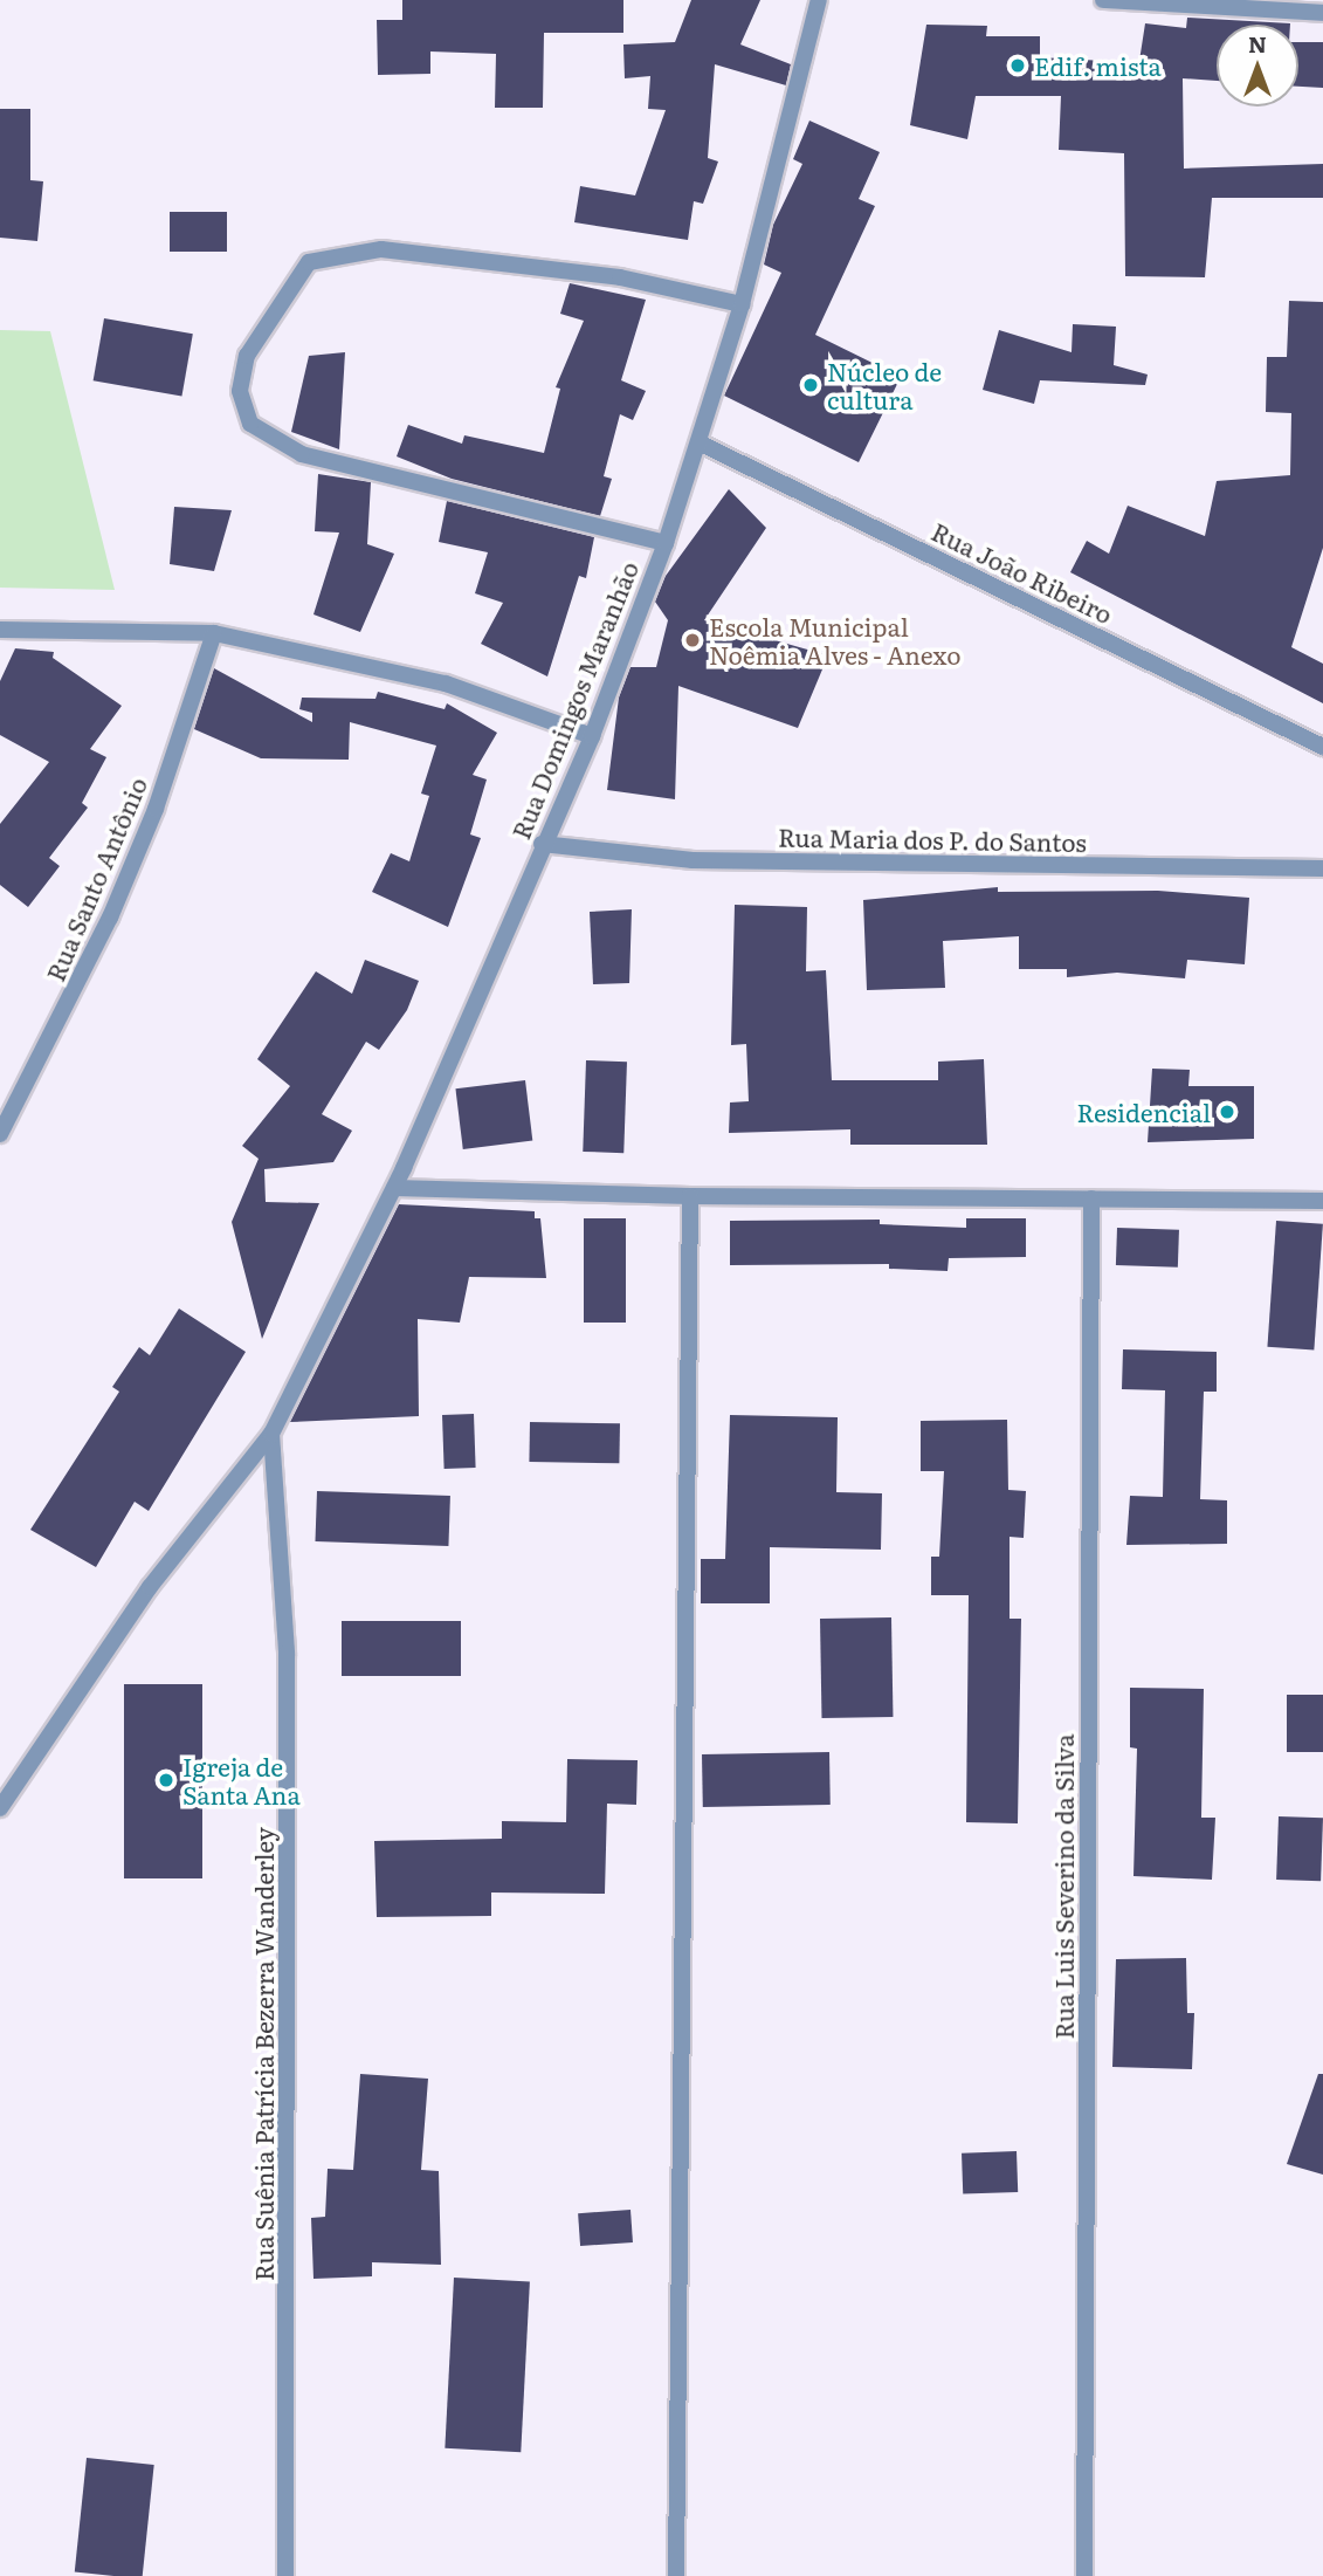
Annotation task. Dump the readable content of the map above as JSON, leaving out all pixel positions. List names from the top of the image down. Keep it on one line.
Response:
{"streets":{"street":["Rua João Ribeiro","Rua Domingos Maranhão","Rua Maria dos P. do Santos","Rua Santo Antônio","Rua Luis Severino da Silva","Rua Suênia Patrícia Bezerra Wanderley"]},"crossings":[["Rua João Ribeiro","Rua Domingos Maranhão"],["Rua Domingos Maranhão","Rua Maria dos P. do Santos"],["Rua Domingos Maranhão","Rua Suênia Patrícia Bezerra Wanderley"]],"places":["Edif. mista","Núcleo de cultura","Escola Municipal Noêmia Alves - Anexo","Residencial","Igreja de Santa Ana"],"north":"top"}
